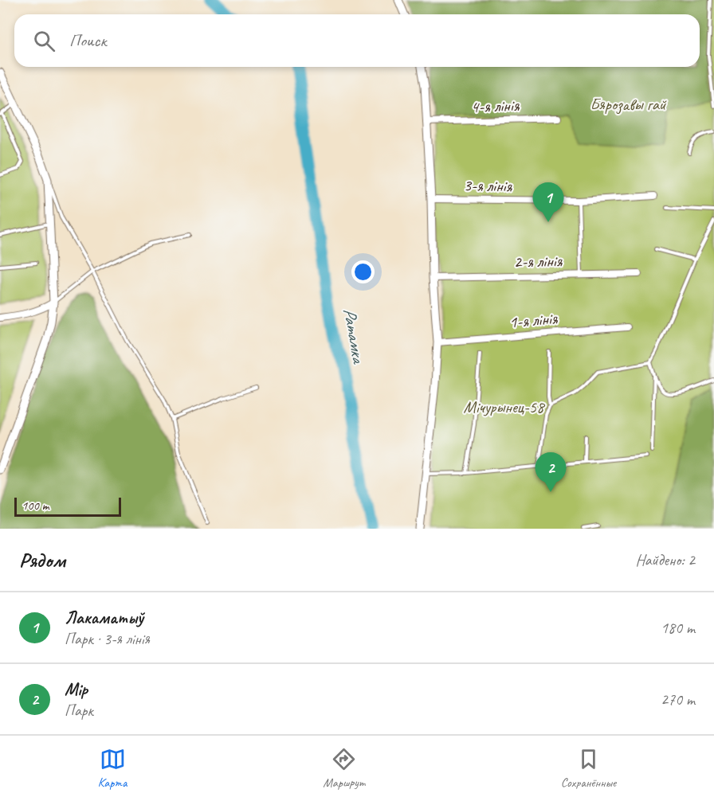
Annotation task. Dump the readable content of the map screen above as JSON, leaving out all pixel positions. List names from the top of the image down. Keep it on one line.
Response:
{"streets":{"street":["4-я лінія","3-я лінія","2-я лінія","1-я лінія"]},"water":["Ратамка"],"parks":["Бярозавы гай","Мічурынец-58"],"scale_bar":"100 m","page":{"search":"Поиск","pins":["1","2"],"scale":"100 m","heading":["Рядом","Найдено: 2"],"list":[{"mark":"1","name":"Лакаматыў","note":"Парк · 3-я лінія","value":"180 m"},{"mark":"2","name":"Мір","note":"Парк","value":"270 m"}],"nav":["Карта","Маршрут","Сохранённые"]}}
